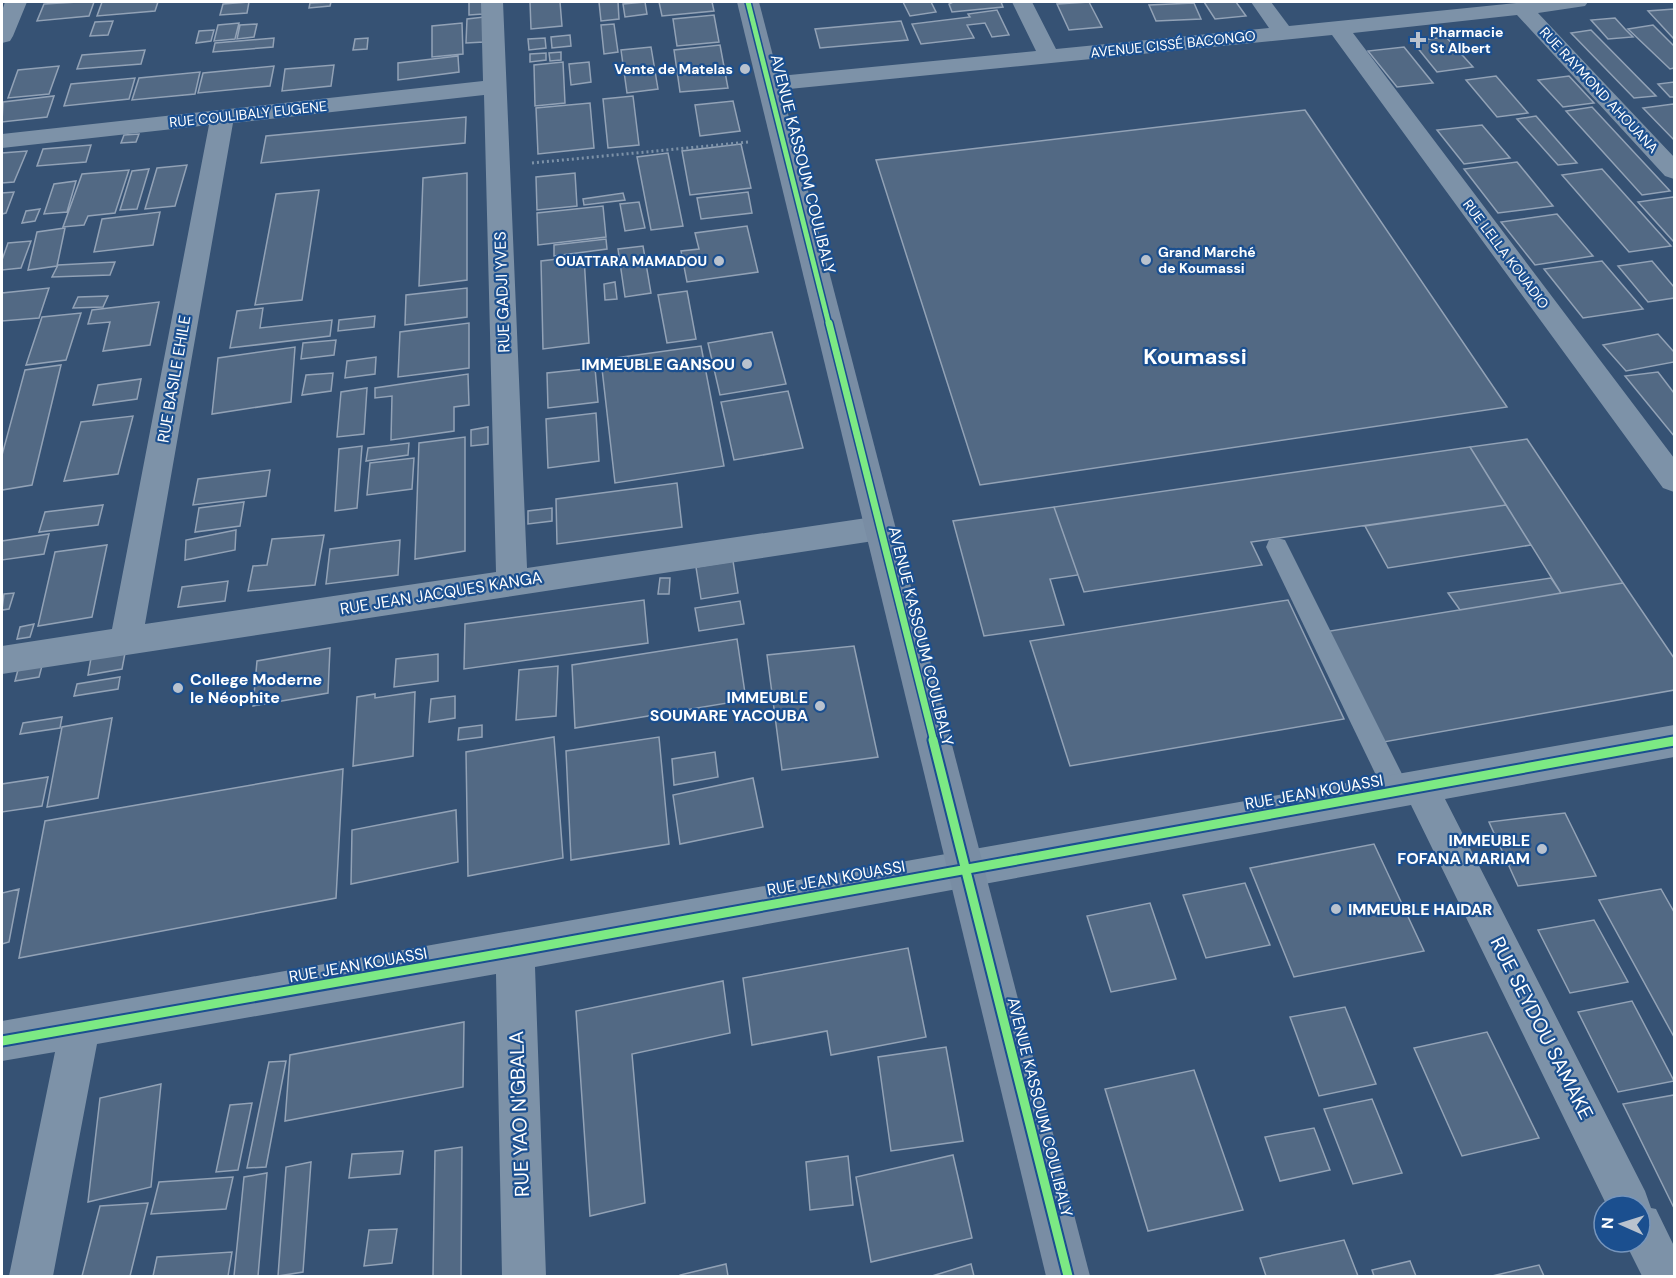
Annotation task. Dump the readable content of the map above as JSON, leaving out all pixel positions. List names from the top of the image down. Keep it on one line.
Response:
{"streets":{"street":["AVENUE CISSÉ BACONGO","RUE RAYMOND AHOUANA","RUE COULIBALY EUGENE","AVENUE KASSOUM COULIBALY","RUE LELLA KOUADIO","RUE GADJI YVES","RUE BASILE EHILE","RUE JEAN JACQUES KANGA","RUE JEAN KOUASSI","RUE SEYDOU SAMAKE","RUE YAO N'GBALA"]},"crossings":[["AVENUE CISSÉ BACONGO","RUE RAYMOND AHOUANA"],["AVENUE CISSÉ BACONGO","AVENUE KASSOUM COULIBALY"],["AVENUE CISSÉ BACONGO","RUE LELLA KOUADIO"],["RUE COULIBALY EUGENE","RUE GADJI YVES"],["RUE COULIBALY EUGENE","RUE BASILE EHILE"],["AVENUE KASSOUM COULIBALY","RUE JEAN JACQUES KANGA"],["AVENUE KASSOUM COULIBALY","RUE JEAN KOUASSI"],["RUE GADJI YVES","RUE JEAN JACQUES KANGA"],["RUE BASILE EHILE","RUE JEAN JACQUES KANGA"],["RUE JEAN KOUASSI","RUE SEYDOU SAMAKE"],["RUE JEAN KOUASSI","RUE YAO N'GBALA"]],"districts":["Koumassi"],"places":{"health":["Pharmacie St Albert"],"other":["Vente de Matelas","Grand Marché de Koumassi","OUATTARA MAMADOU","IMMEUBLE GANSOU","College Moderne le Néophite","IMMEUBLE SOUMARE YACOUBA","IMMEUBLE FOFANA MARIAM","IMMEUBLE HAIDAR"]},"north":"left"}
